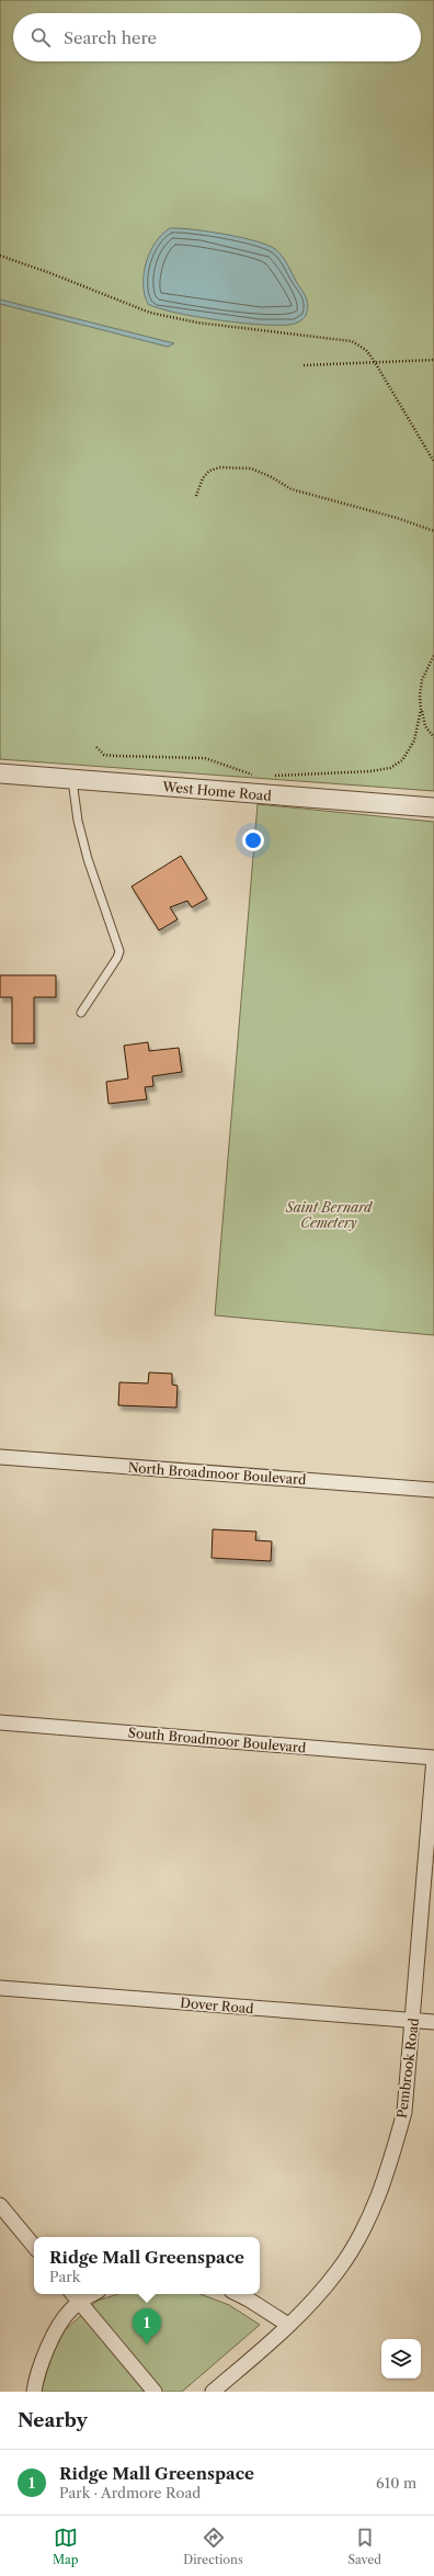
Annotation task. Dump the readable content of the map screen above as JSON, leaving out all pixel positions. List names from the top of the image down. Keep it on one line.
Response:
{"streets":{"street":["West Home Road","North Broadmoor Boulevard","South Broadmoor Boulevard","Dover Road","Pembrook Road"]},"crossings":[["South Broadmoor Boulevard","Pembrook Road"],["Dover Road","Pembrook Road"]],"parks":["Saint Bernard Cemetery"],"page":{"search":"Search here","popup":["Ridge Mall Greenspace","Park"],"pins":"1","heading":"Nearby","list":[{"mark":"1","name":"Ridge Mall Greenspace","note":"Park · Ardmore Road","value":"610 m"}],"nav":["Map","Directions","Saved"]}}
